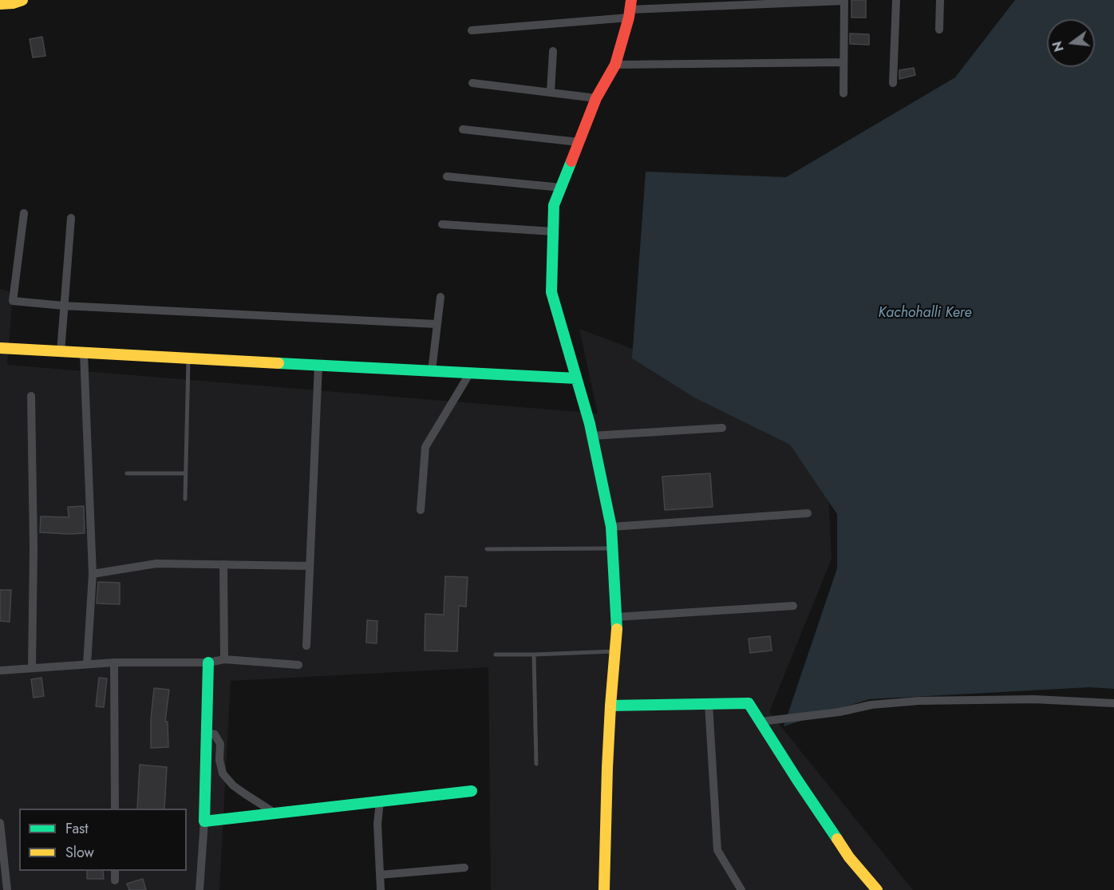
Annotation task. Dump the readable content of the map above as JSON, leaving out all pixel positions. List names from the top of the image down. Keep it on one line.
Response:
{"water":["Kachohalli Kere"],"legend":["Fast","Slow"],"north":"left"}
